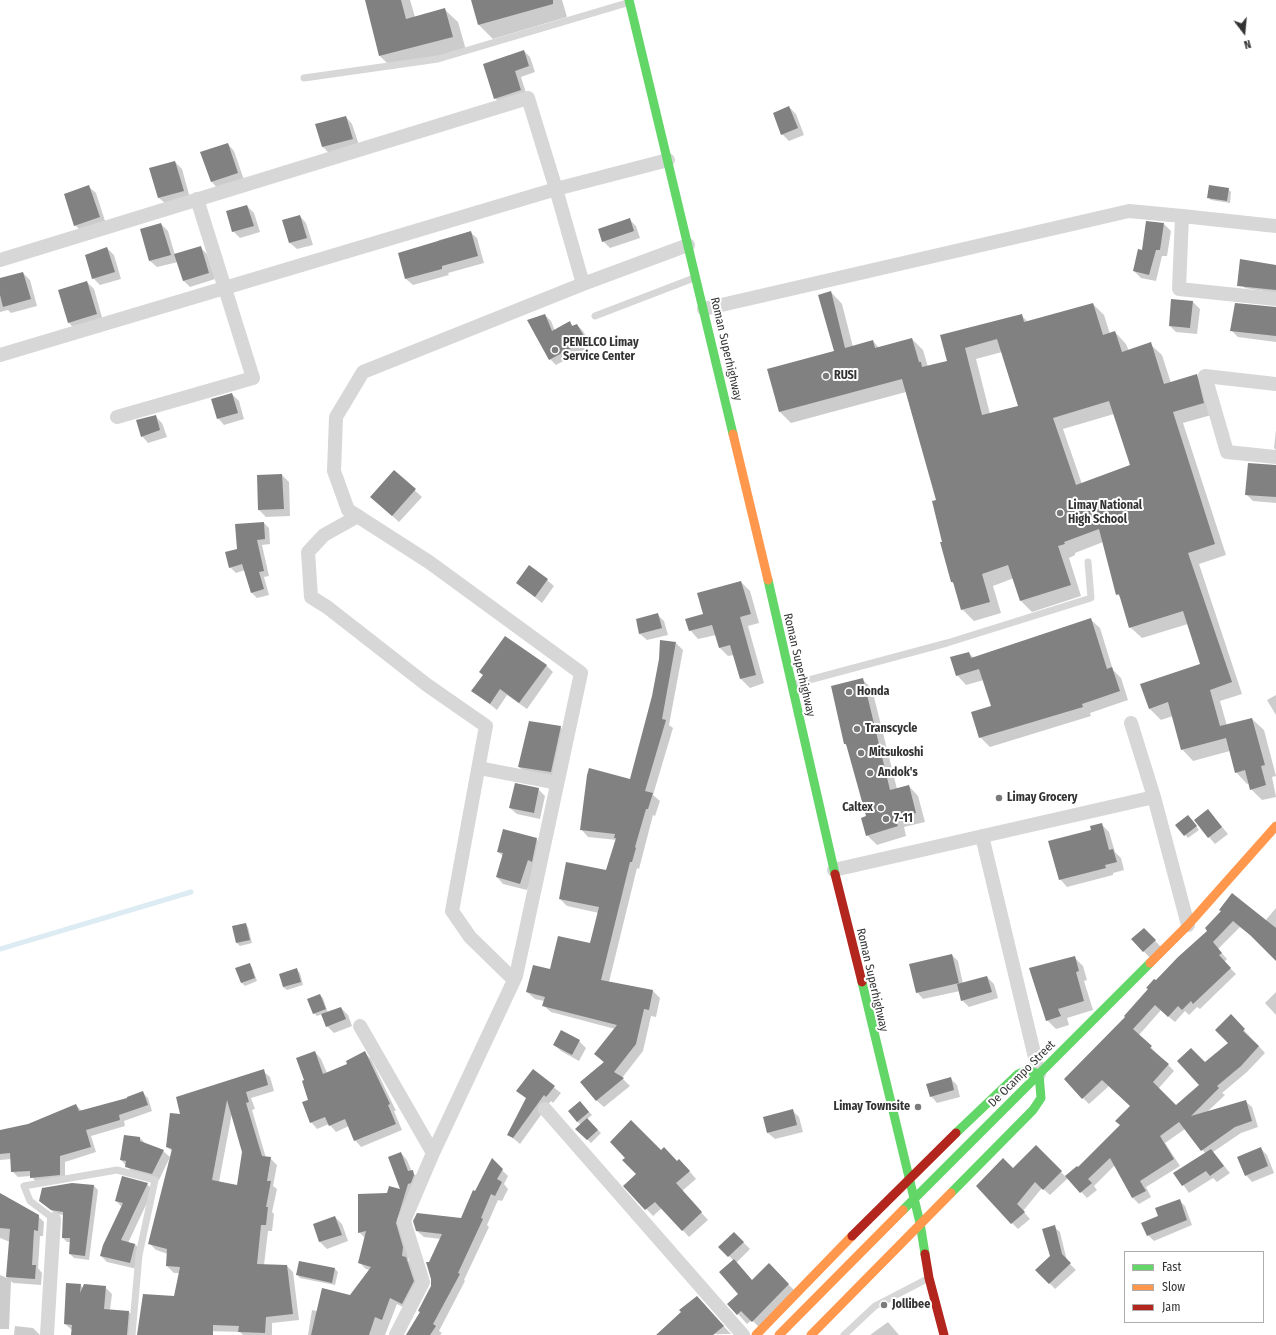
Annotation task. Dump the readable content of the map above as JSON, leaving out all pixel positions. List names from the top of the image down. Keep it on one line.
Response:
{"streets":{"main road":["Roman Superhighway","De Ocampo Street"]},"places":["PENELCO Limay Service Center","RUSI","Limay National High School","Honda","Transcycle","Mitsukoshi","Andok's","Limay Grocery","Caltex","7-11","Limay Townsite","Jollibee"],"legend":["Fast","Slow","Jam"],"north":"bottom"}
